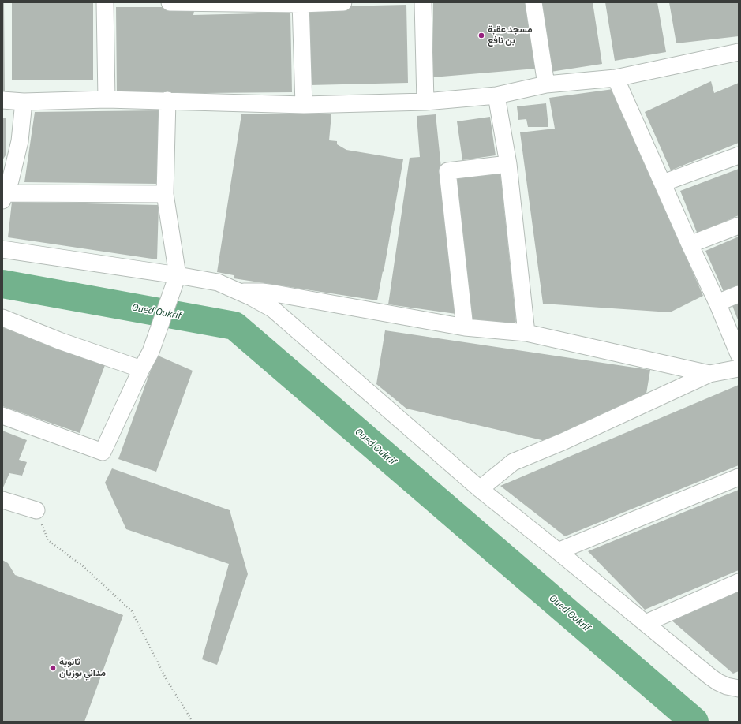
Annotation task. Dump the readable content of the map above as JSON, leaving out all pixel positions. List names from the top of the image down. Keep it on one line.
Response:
{"water":["Oued Oukrif"],"places":["مسجد عقبة بن نافع","ثانوية مداني بوزيان"]}
